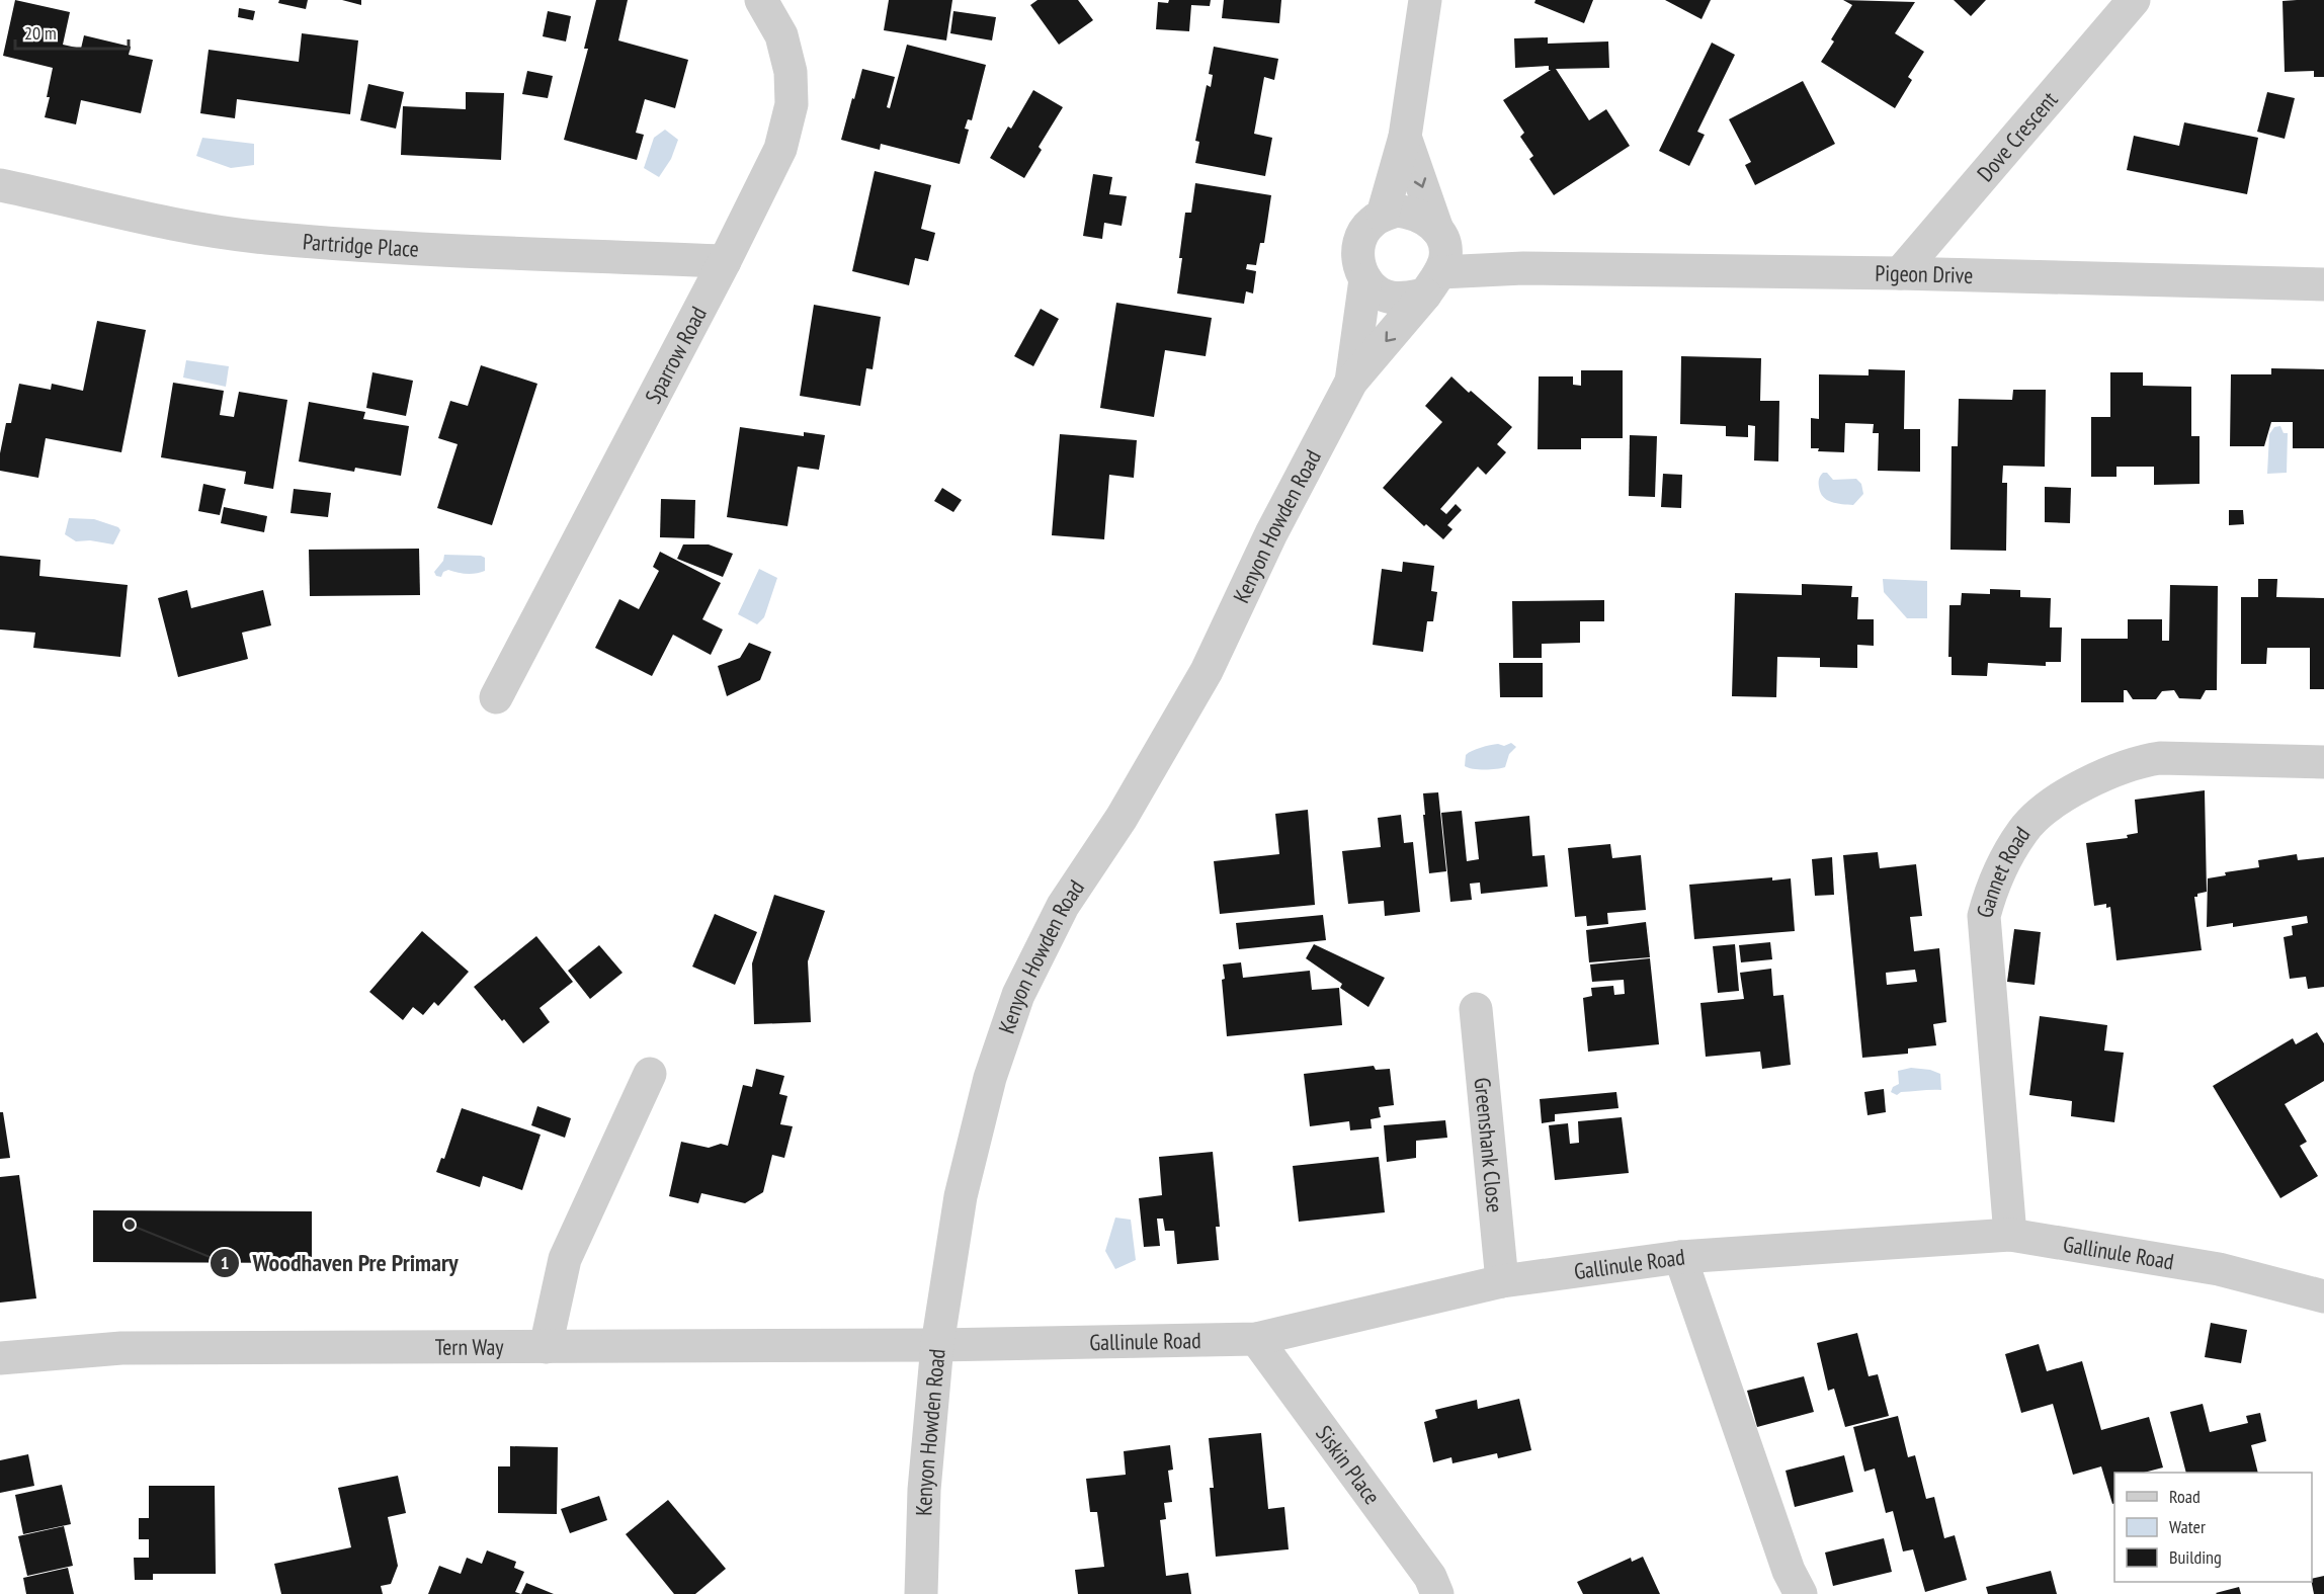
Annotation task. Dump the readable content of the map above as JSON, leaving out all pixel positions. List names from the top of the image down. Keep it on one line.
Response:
{"streets":{"street":["Dove Crescent","Partridge Place","Pigeon Drive","Sparrow Road","Kenyon Howden Road","Gannet Road","Greenshank Close","Gallinule Road","Tern Way","Siskin Place"]},"crossings":[["Dove Crescent","Pigeon Drive"],["Partridge Place","Sparrow Road"],["Pigeon Drive","Kenyon Howden Road"],["Kenyon Howden Road","Gallinule Road"],["Kenyon Howden Road","Tern Way"],["Gannet Road","Gallinule Road"],["Greenshank Close","Gallinule Road"],["Gallinule Road","Tern Way"],["Gallinule Road","Siskin Place"]],"places":["Woodhaven Pre Primary"],"legend":["Road","Water","Building"],"scale_bar":"20 m"}
